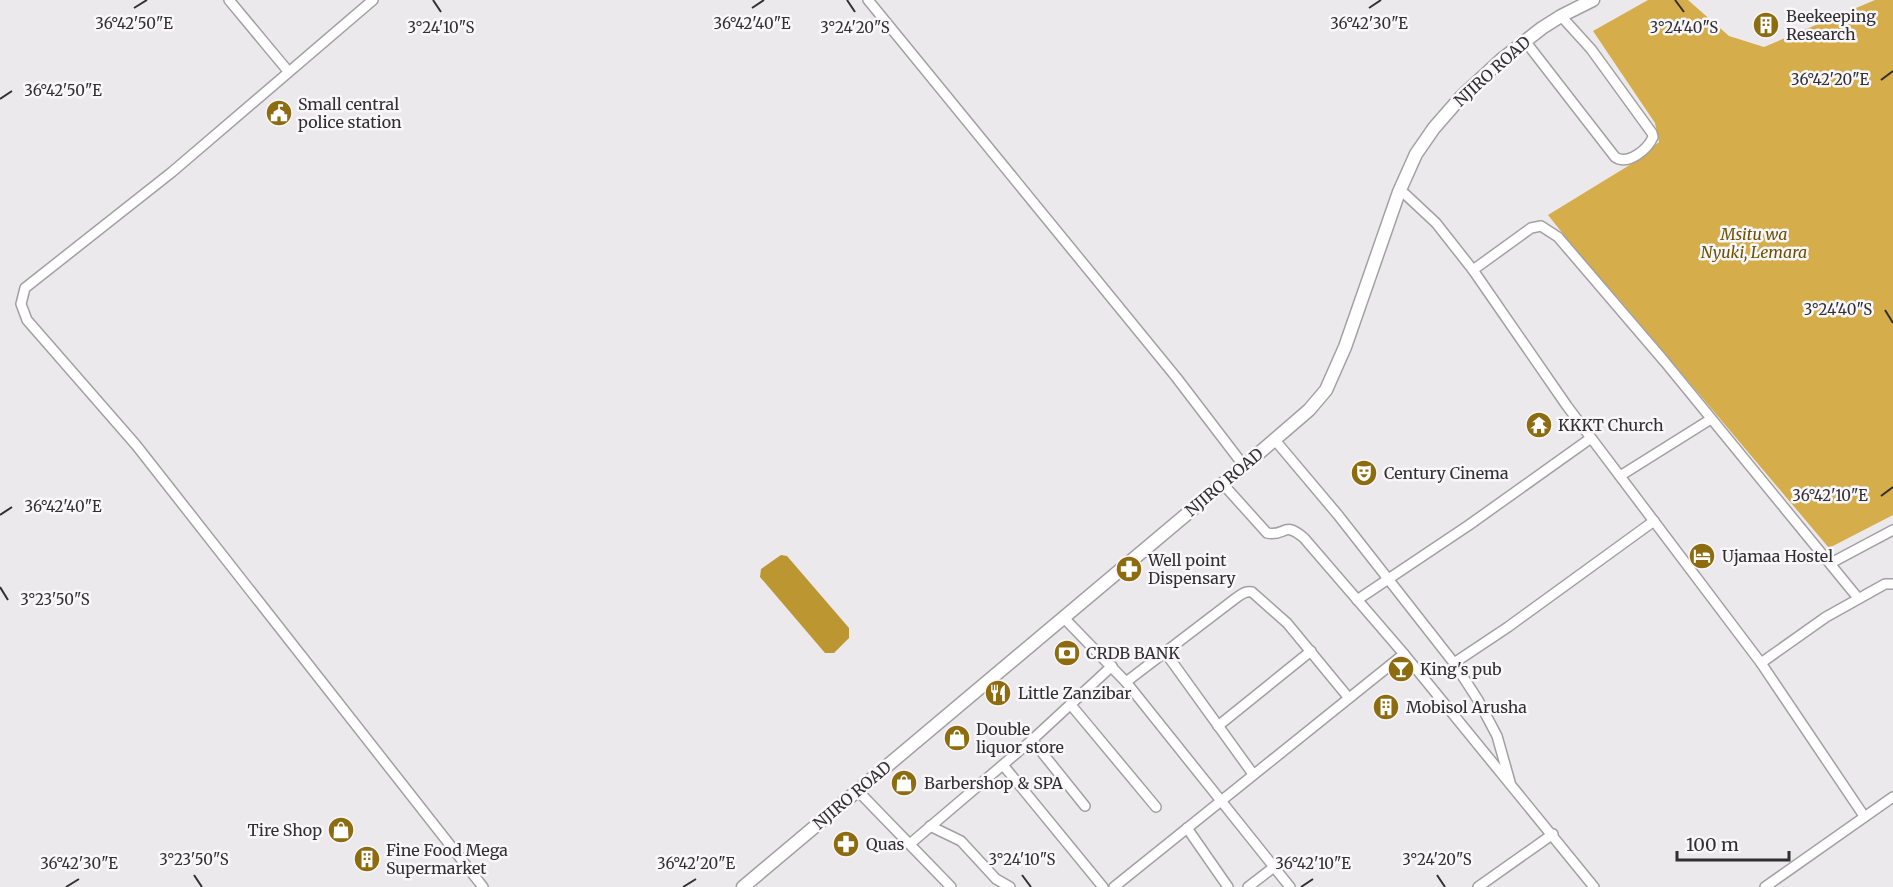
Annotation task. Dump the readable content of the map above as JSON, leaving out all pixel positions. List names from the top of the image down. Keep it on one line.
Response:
{"streets":{"street":["NJIRO ROAD"]},"parks":["Msitu wa Nyuki, Lemara"],"places":{"building":["Beekeeping Research","Mobisol Arusha","Fine Food Mega Supermarket"],"public building":["Small central police station"],"temple":["KKKT Church"],"theatre":["Century Cinema"],"hotel":["Ujamaa Hostel"],"pharmacy":["Well point Dispensary","Quas"],"bank":["CRDB BANK"],"bar":["King's pub"],"restaurant":["Little Zanzibar"],"shop":["Double liquor store","Barbershop & SPA","Tire Shop"]},"scale_bar":"100 m","coordinates":["36°42'50\"E","36°42'40\"E","36°42'30\"E","3°24'10\"S","3°24'20\"S","3°24'40\"S","36°42'20\"E","36°42'10\"E","3°23'50\"S"]}
